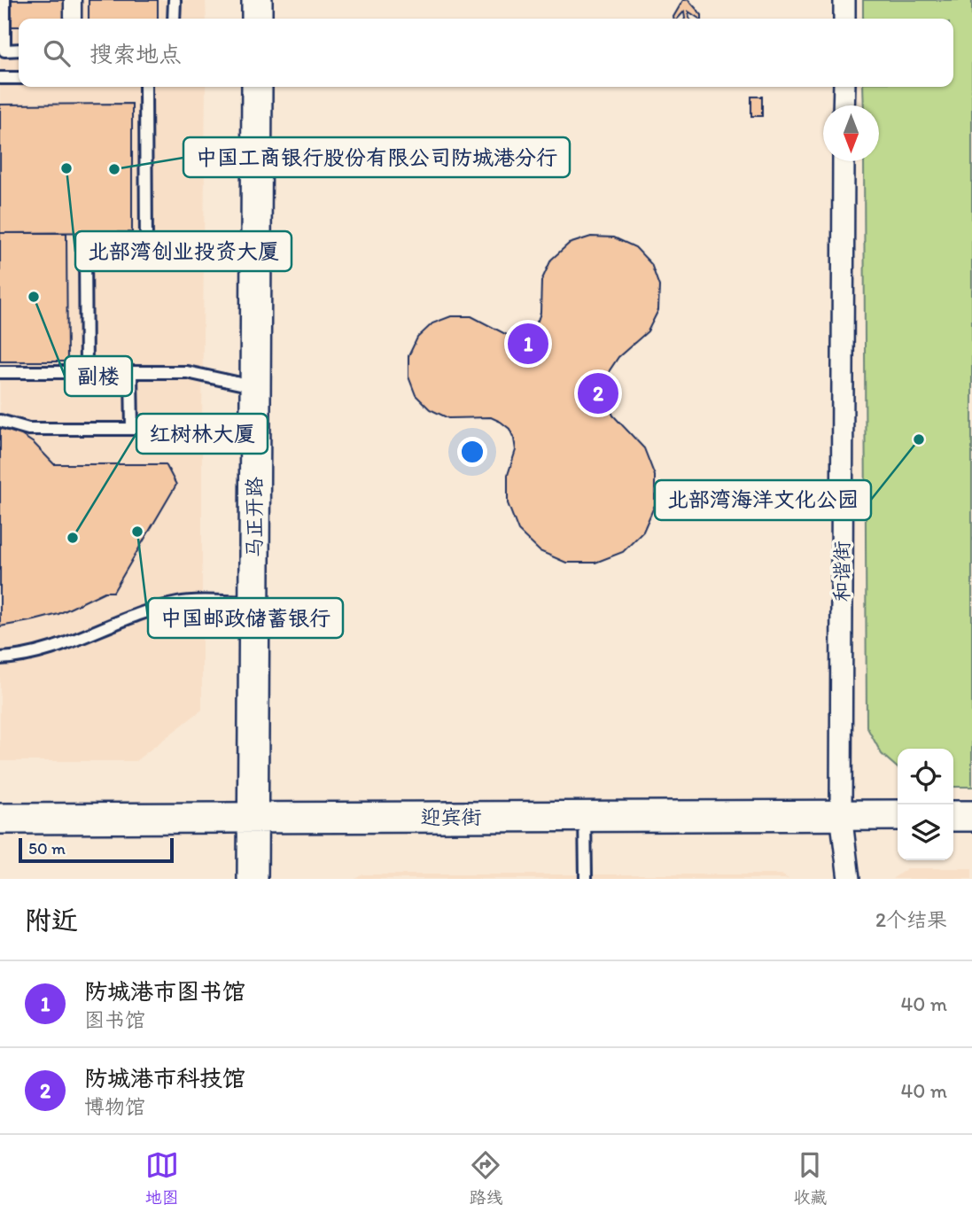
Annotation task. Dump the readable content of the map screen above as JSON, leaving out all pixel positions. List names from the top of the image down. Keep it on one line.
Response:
{"streets":{"main road":["马正开路","迎宾街"],"street":["和谐街"]},"crossings":[["马正开路","迎宾街"],["和谐街","迎宾街"]],"places":["北部湾创业投资大厦","中国工商银行股份有限公司防城港分行","副楼","北部湾海洋文化公园","中国邮政储蓄银行","红树林大厦"],"scale_bar":"50 m","north":"bottom","page":{"search":"搜索地点","pins":["1","2"],"scale":"50 m","heading":["附近","2个结果"],"list":[{"mark":"1","name":"防城港市图书馆","note":"图书馆","value":"40 m"},{"mark":"2","name":"防城港市科技馆","note":"博物馆","value":"40 m"}],"nav":["地图","路线","收藏"]}}
